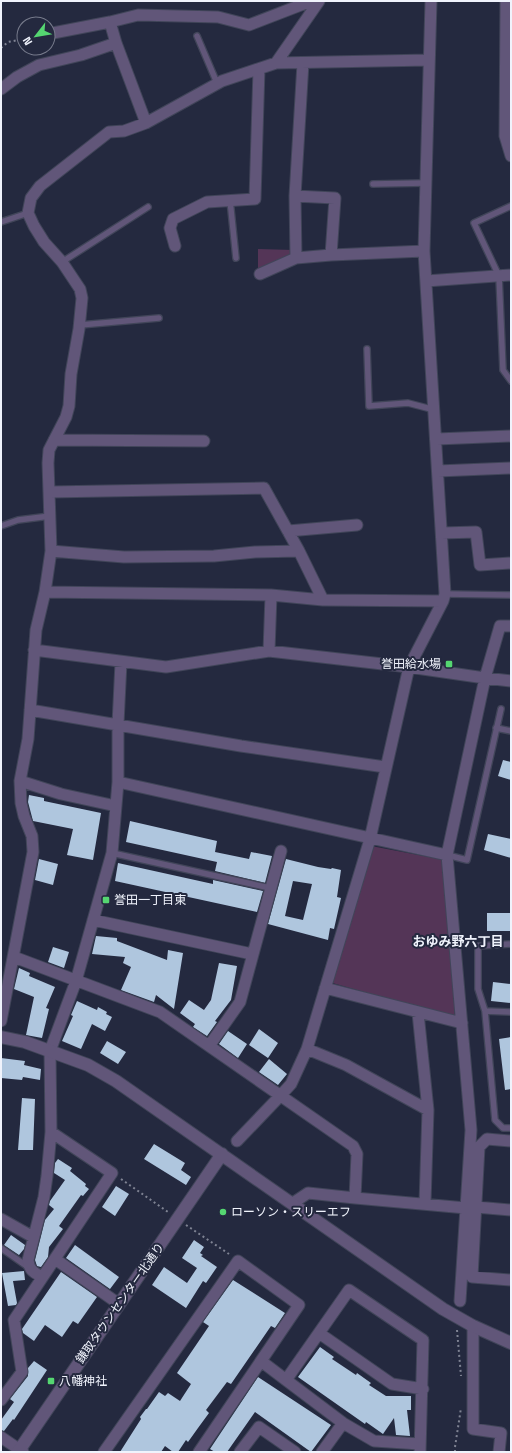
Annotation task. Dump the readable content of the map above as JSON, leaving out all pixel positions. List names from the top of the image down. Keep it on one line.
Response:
{"streets":{"street":["鎌取タウンセンター北通り"]},"districts":["おゆみ野六丁目"],"places":{"transit":["誉田給水場","誉田一丁目東","八幡神社"],"other":["ローソン・スリーエフ"]},"north":"bottom left"}
